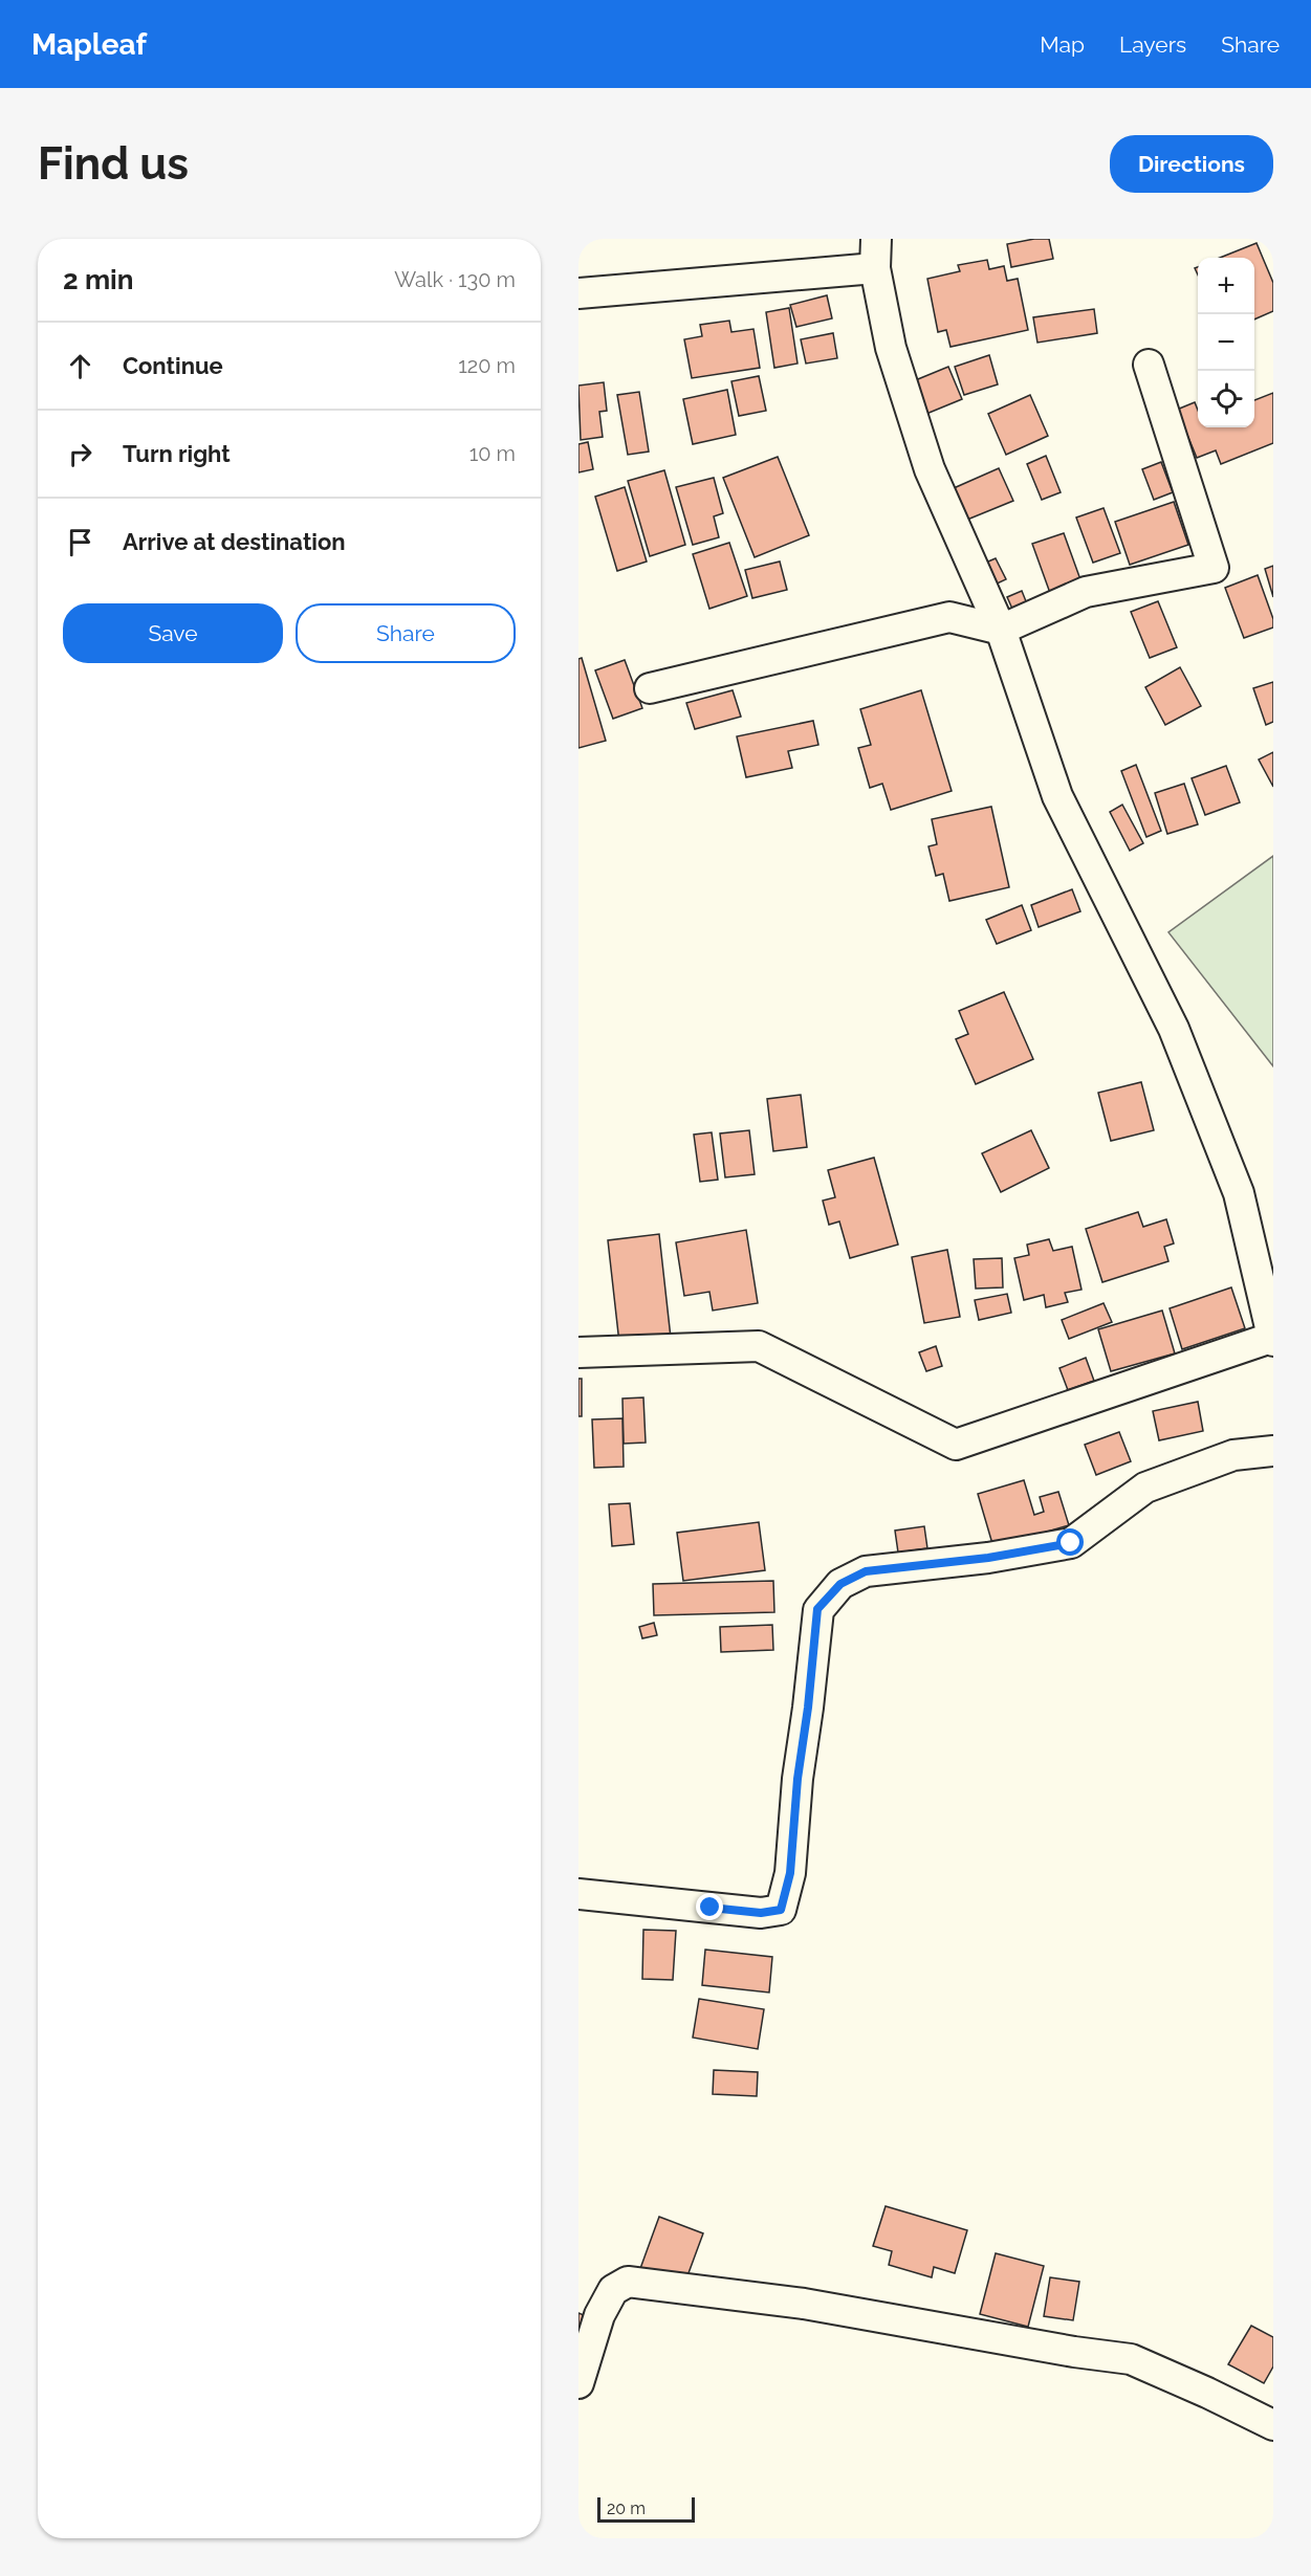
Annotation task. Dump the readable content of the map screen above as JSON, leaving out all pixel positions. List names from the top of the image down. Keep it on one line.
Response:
{"scale_bar":"20 m","page":{"header":"Mapleaf","nav":["Map","Layers","Share"],"buttons":["Directions",["Save","Share"]],"title":"Find us","heading":["2 min","Walk · 130 m"],"map_buttons":["+","−"],"list":[["Continue","120 m"],["Turn right","10 m"],"Arrive at destination"],"scale":"20 m"}}
